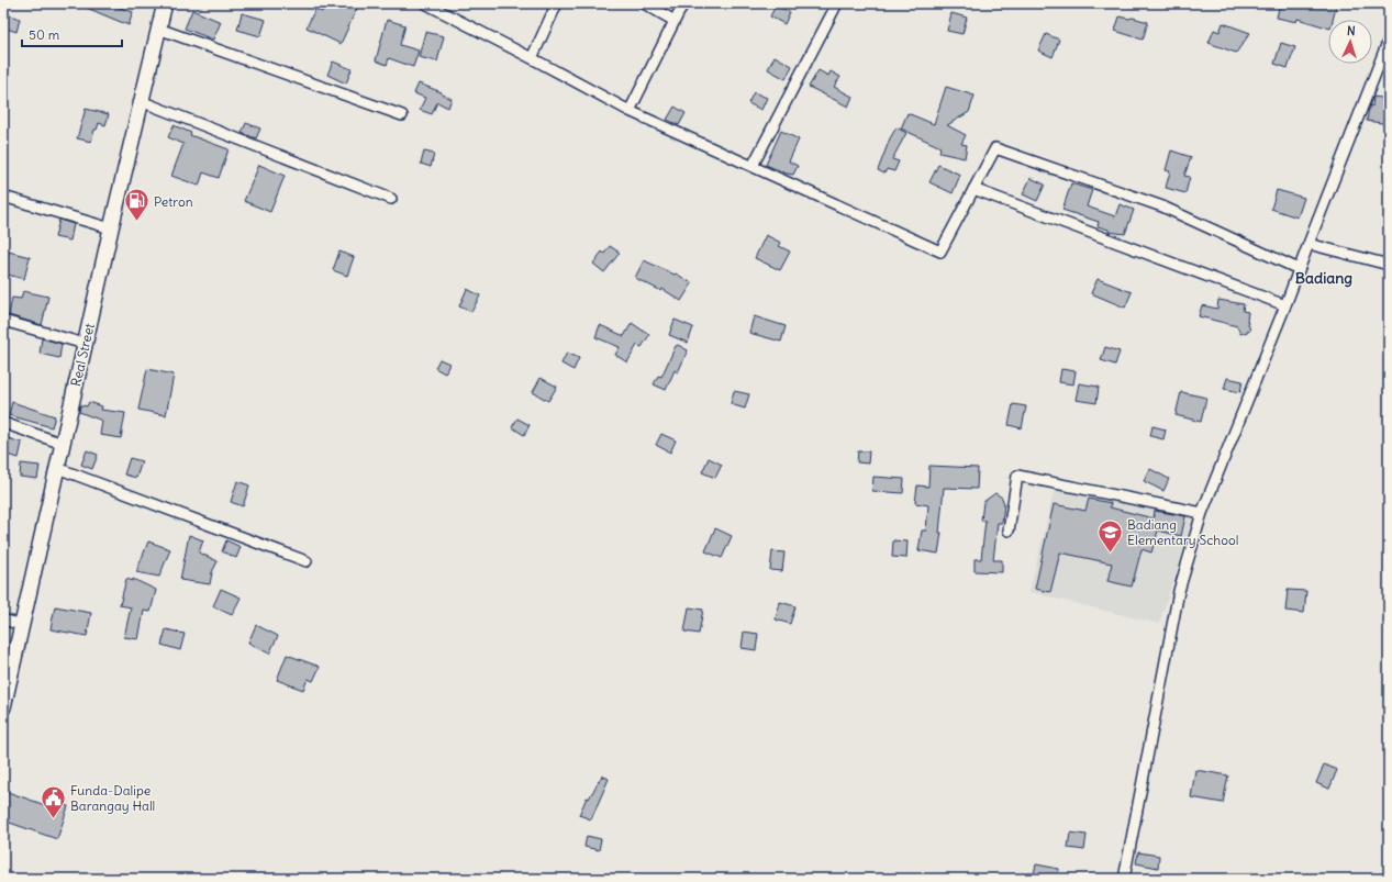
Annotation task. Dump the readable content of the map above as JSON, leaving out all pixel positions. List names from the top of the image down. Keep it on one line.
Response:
{"streets":{"main road":["Real Street"]},"districts":["Badiang"],"places":{"fuel station":["Petron"],"school or university":["Badiang Elementary School"],"public building":["Funda-Dalipe Barangay Hall"]},"scale_bar":"50 m","north":"top"}
